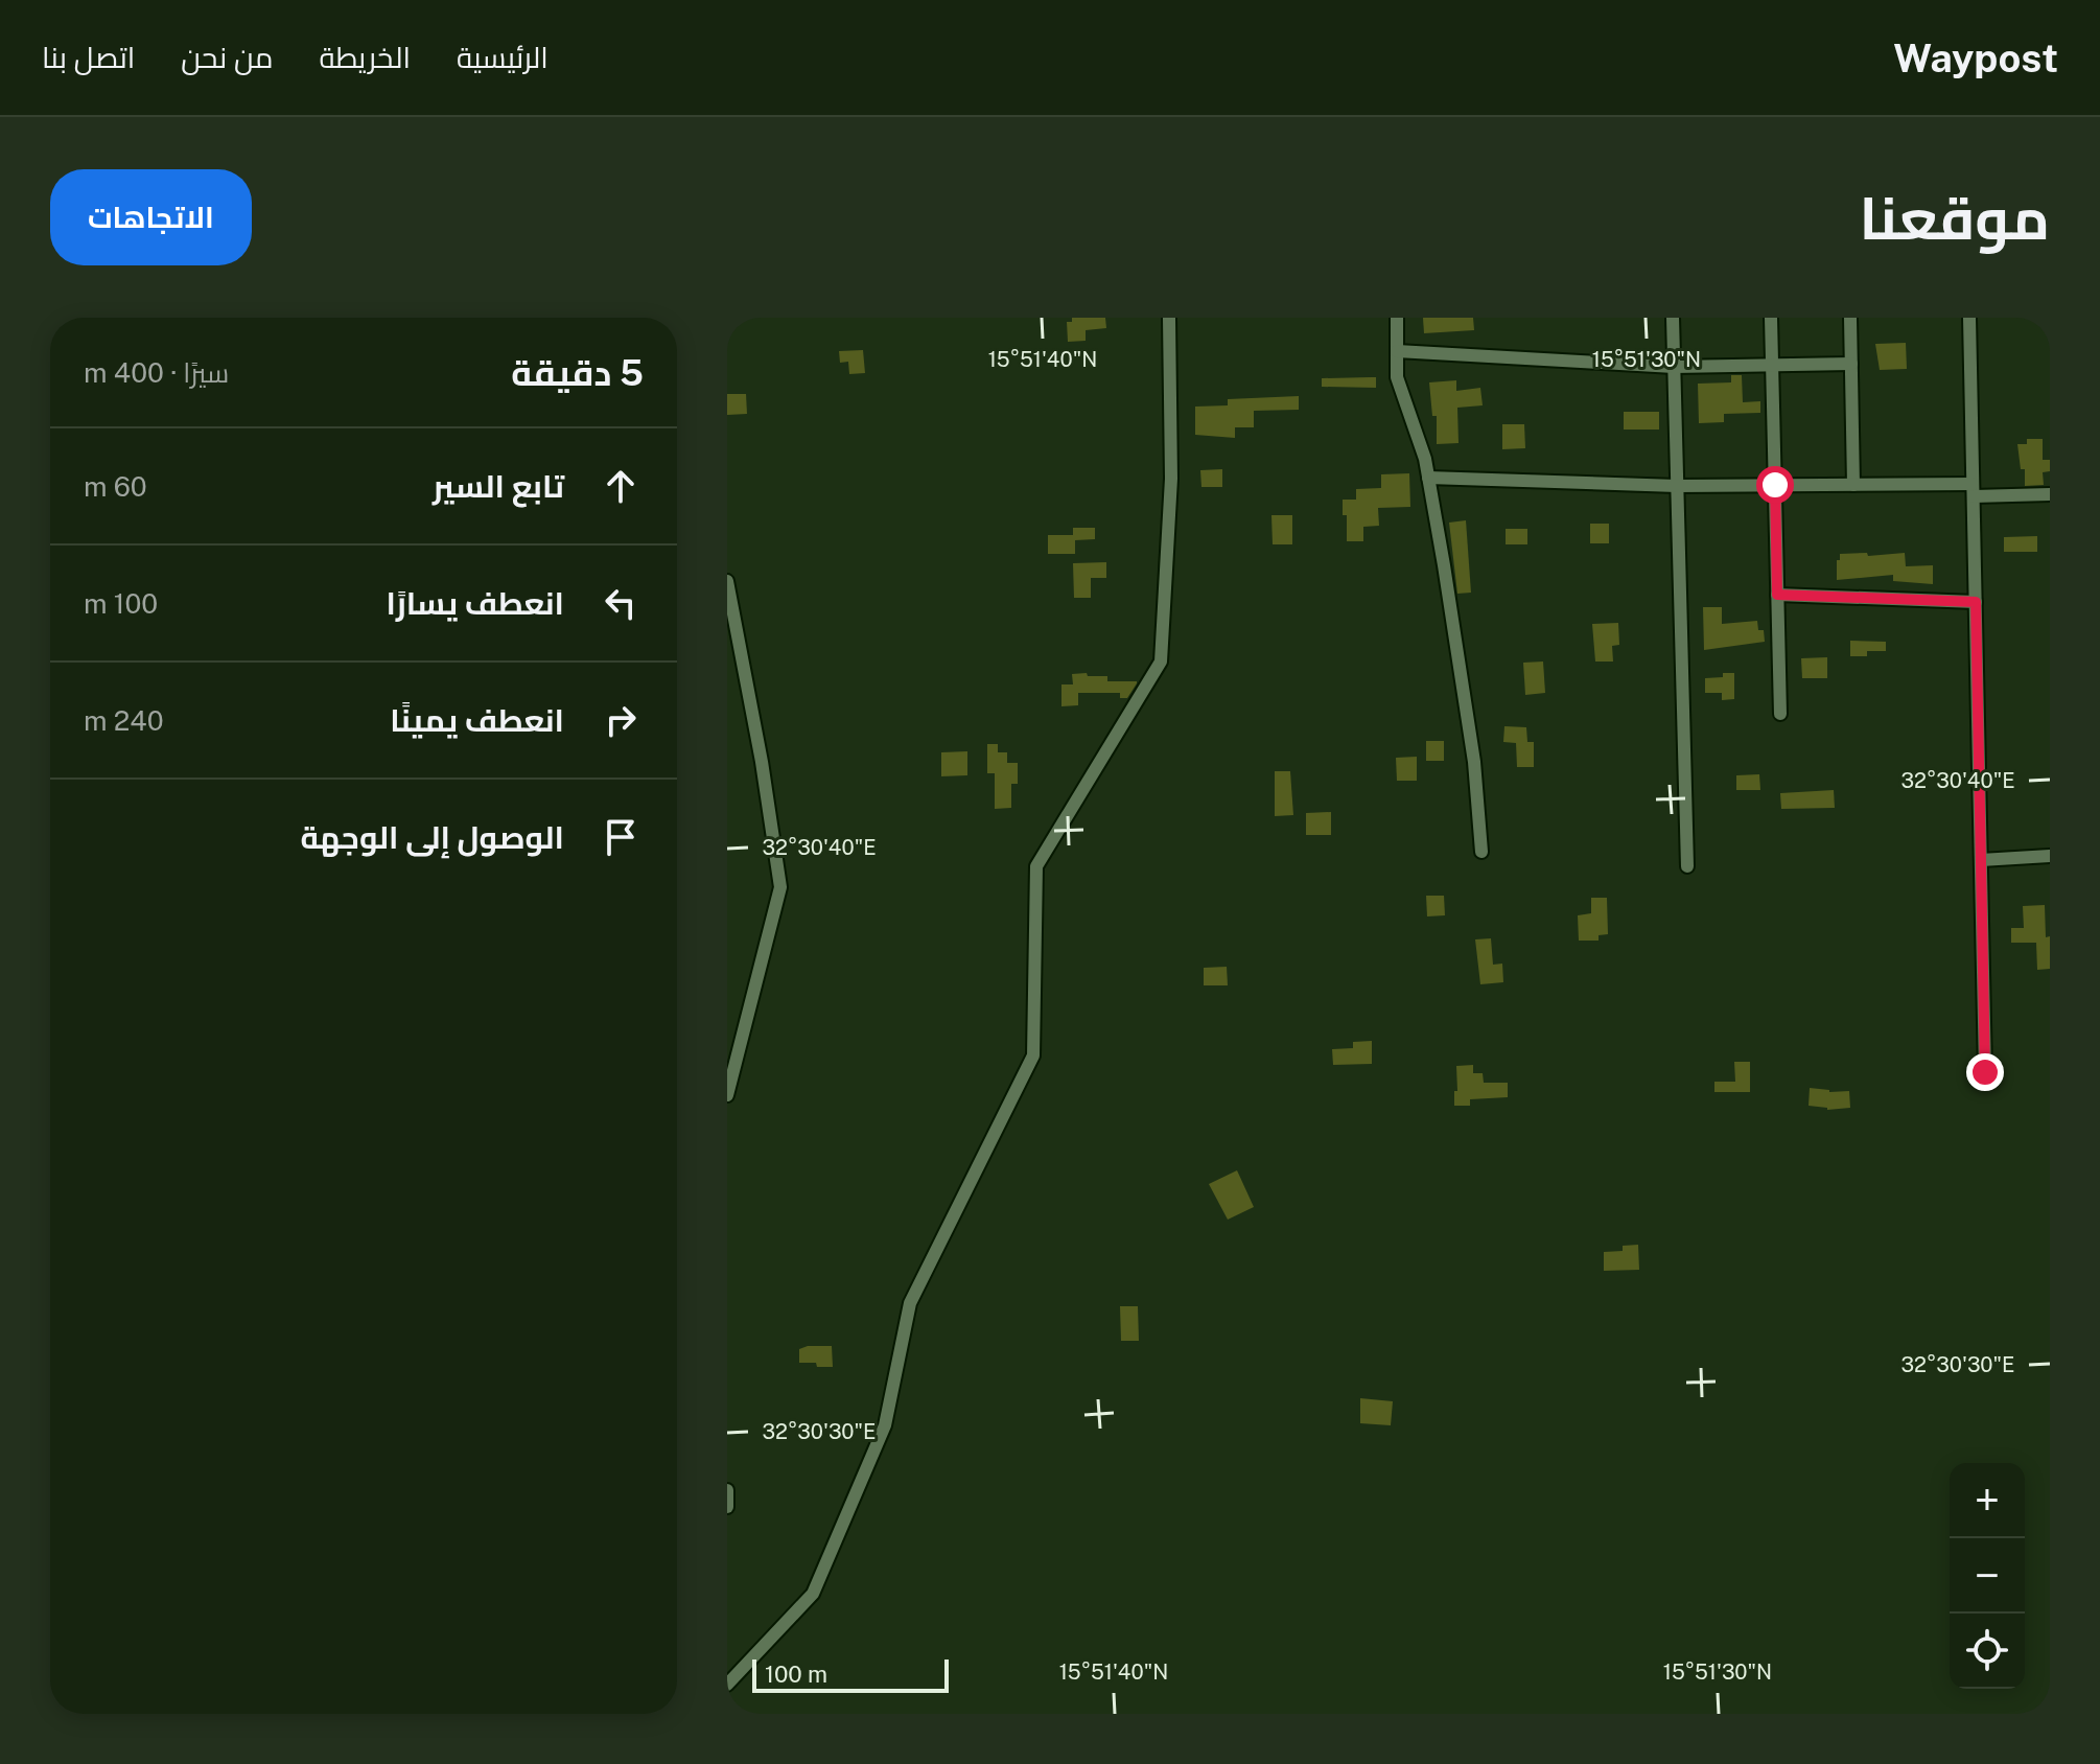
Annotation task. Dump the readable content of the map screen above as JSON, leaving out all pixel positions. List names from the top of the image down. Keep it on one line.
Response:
{"scale_bar":"100 m","page":{"header":"Waypost","nav":["الرئيسية","الخريطة","من نحن","اتصل بنا"],"title":"موقعنا","buttons":"الاتجاهات","heading":["5 دقيقة","سيرًا · 400 m"],"list":[["تابع السير","60 m"],["انعطف يسارًا","100 m"],["انعطف يمينًا","240 m"],"الوصول إلى الوجهة"],"map_buttons":["+","−"],"scale":"100 m"},"coordinates":["15°51'40\"N","15°51'30\"N","32°30'40\"E","32°30'30\"E"]}
